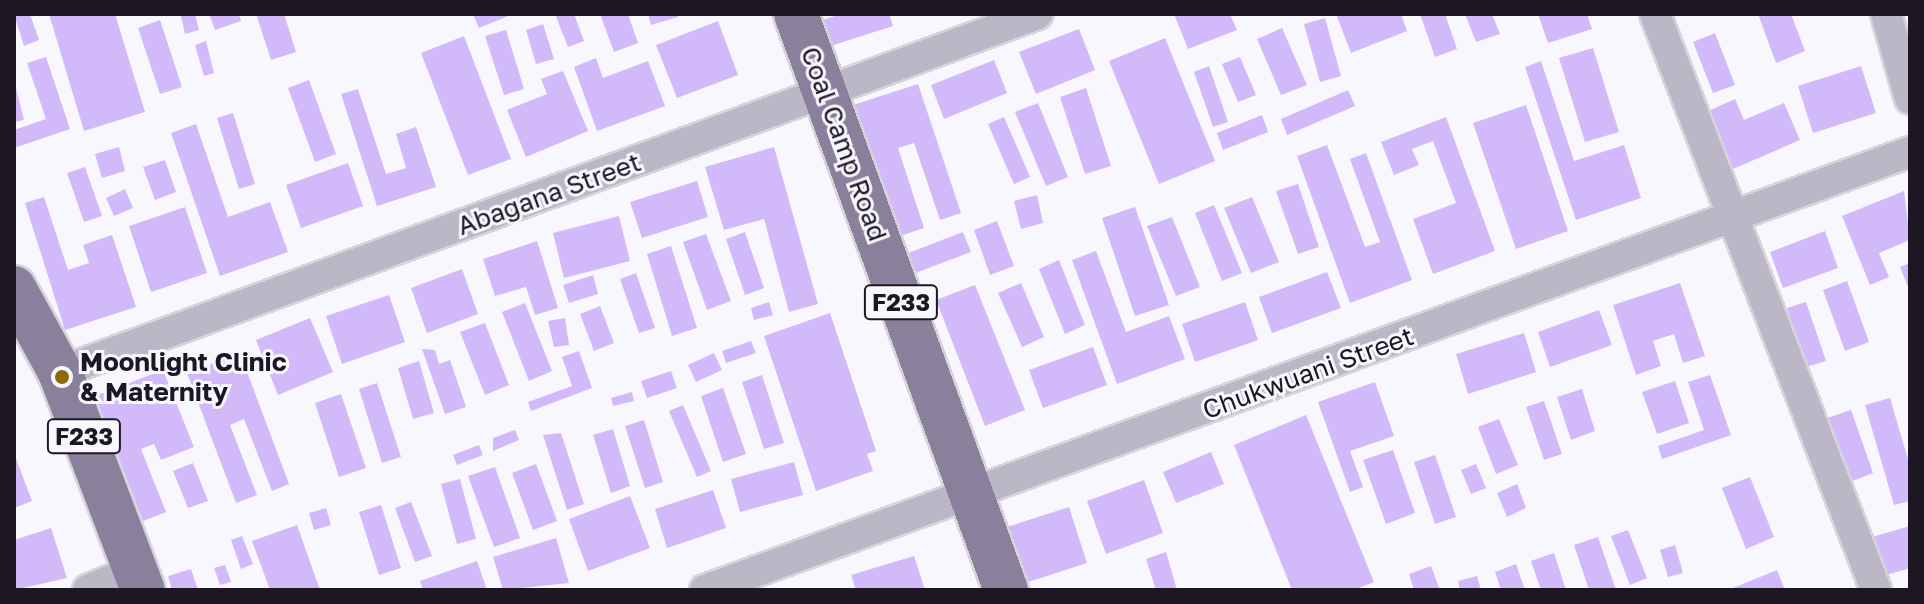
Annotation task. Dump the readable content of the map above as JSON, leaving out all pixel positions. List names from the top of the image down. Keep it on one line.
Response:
{"streets":{"main road":["Coal Camp Road","F233"],"street":["Abagana Street","Chukwuani Street"]},"crossings":[["Coal Camp Road","Abagana Street"],["Coal Camp Road","Chukwuani Street"],["Abagana Street","F233"]],"places":["Moonlight Clinic & Maternity"]}
